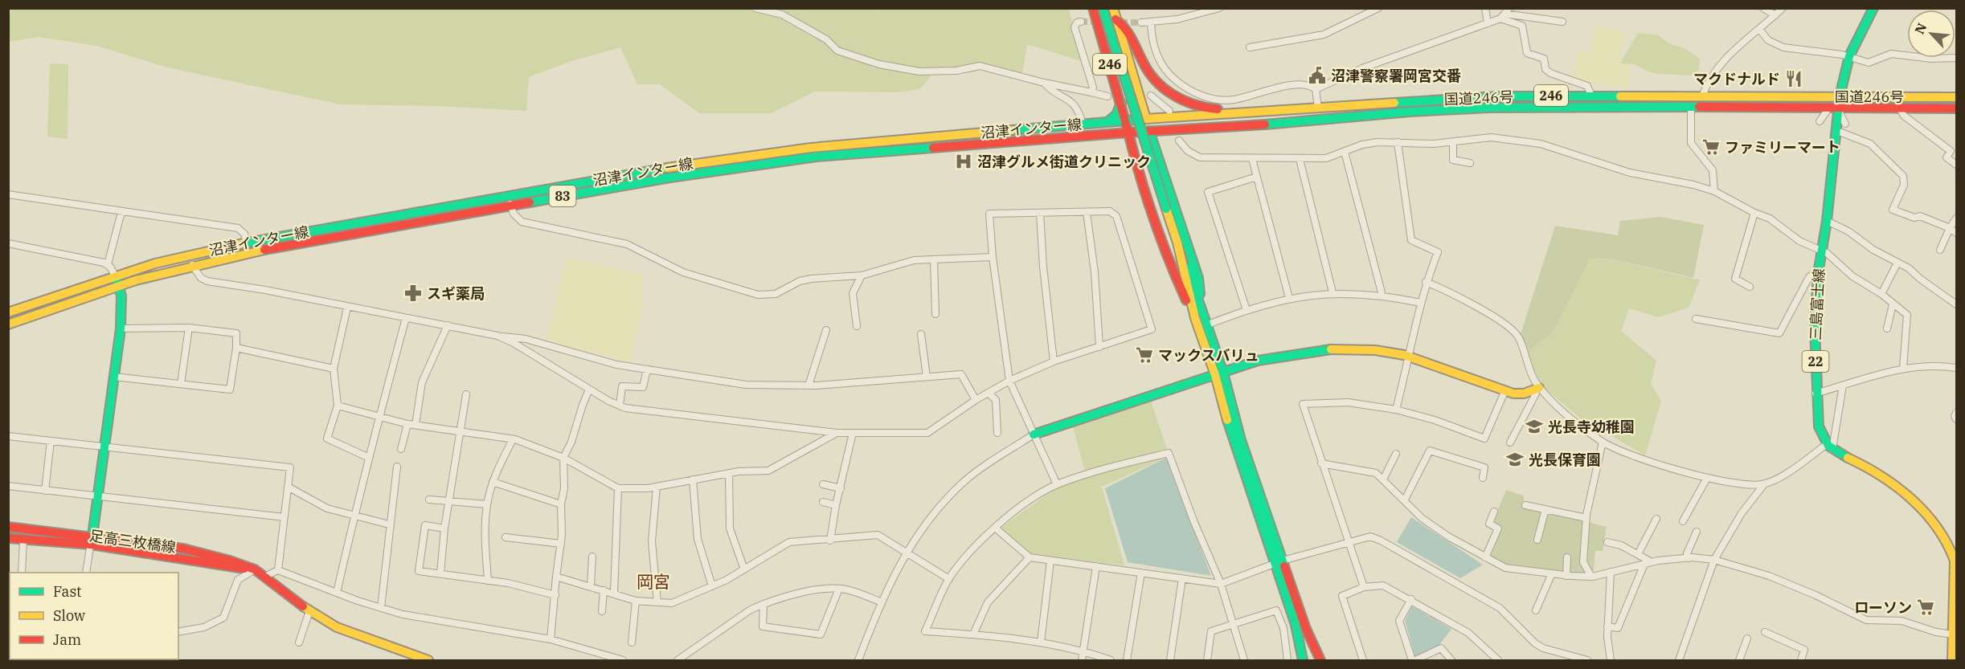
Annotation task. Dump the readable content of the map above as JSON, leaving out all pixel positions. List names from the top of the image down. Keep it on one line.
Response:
{"streets":{"main road":["246","国道246号","沼津インター線","83","三島富士線","22","足高三枚橋線"]},"crossings":[["246","国道246号"],["246","沼津インター線"],["国道246号","沼津インター線"],["国道246号","三島富士線"]],"districts":["岡宮"],"places":{"public building":["沼津警察署岡宮交番"],"restaurant":["マクドナルド"],"supermarket":["ファミリーマート","マックスバリュ","ローソン"],"hospital":["沼津グルメ街道クリニック"],"pharmacy":["スギ薬局"],"school or university":["光長寺幼稚園","光長保育園"]},"legend":["Fast","Slow","Jam"],"north":"top left"}
